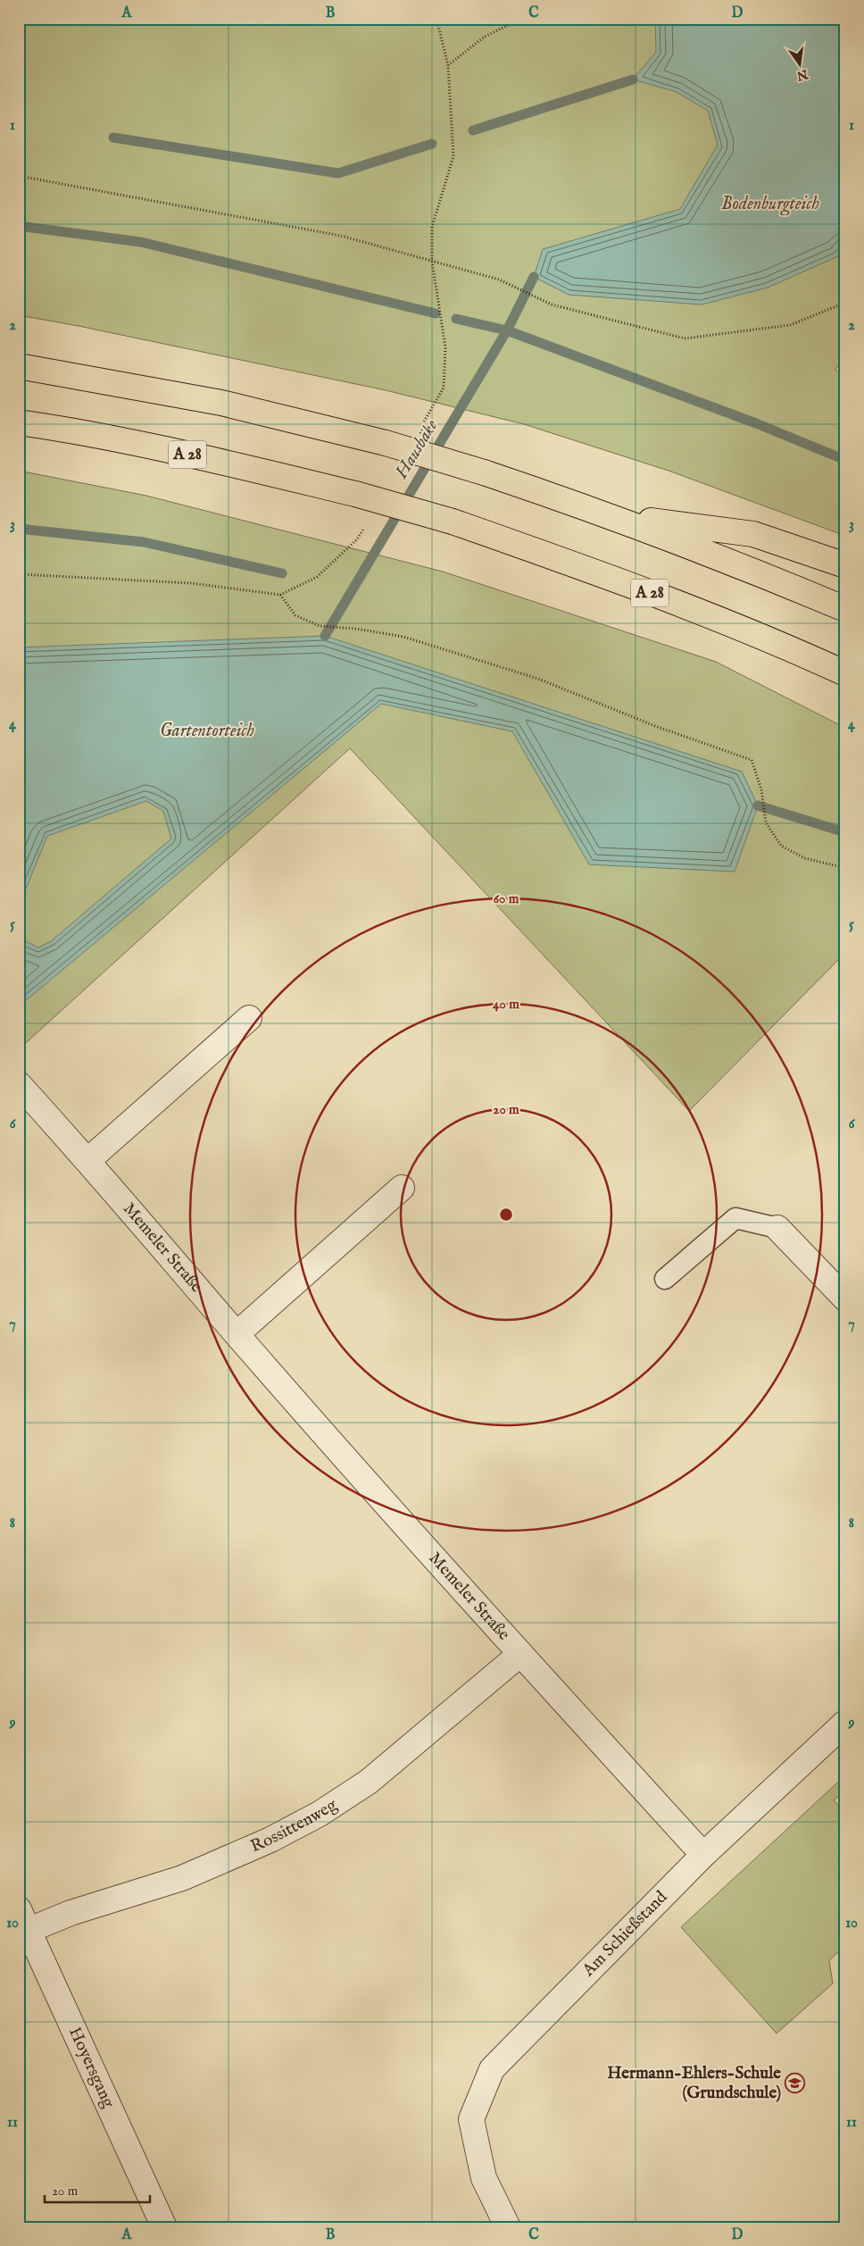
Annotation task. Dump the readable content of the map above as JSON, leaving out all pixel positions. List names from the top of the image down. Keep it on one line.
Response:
{"streets":{"highway":["A 28"],"street":["Memeler Straße","Rossittenweg","Am Schießstand","Hoyersgang"]},"crossings":[["Memeler Straße","Rossittenweg"],["Memeler Straße","Am Schießstand"],["Rossittenweg","Hoyersgang"]],"water":["Bodenburgteich","Hausbäke","Gartentorteich"],"places":{"school or university":["Hermann-Ehlers-Schule (Grundschule)"]},"scale_bar":"20 m","north":"bottom","grid":{"columns":["A","B","C","D"],"rows":["1","2","3","4","5","6","7","8","9","10","11"]},"rings":["60 m","40 m","20 m"]}
